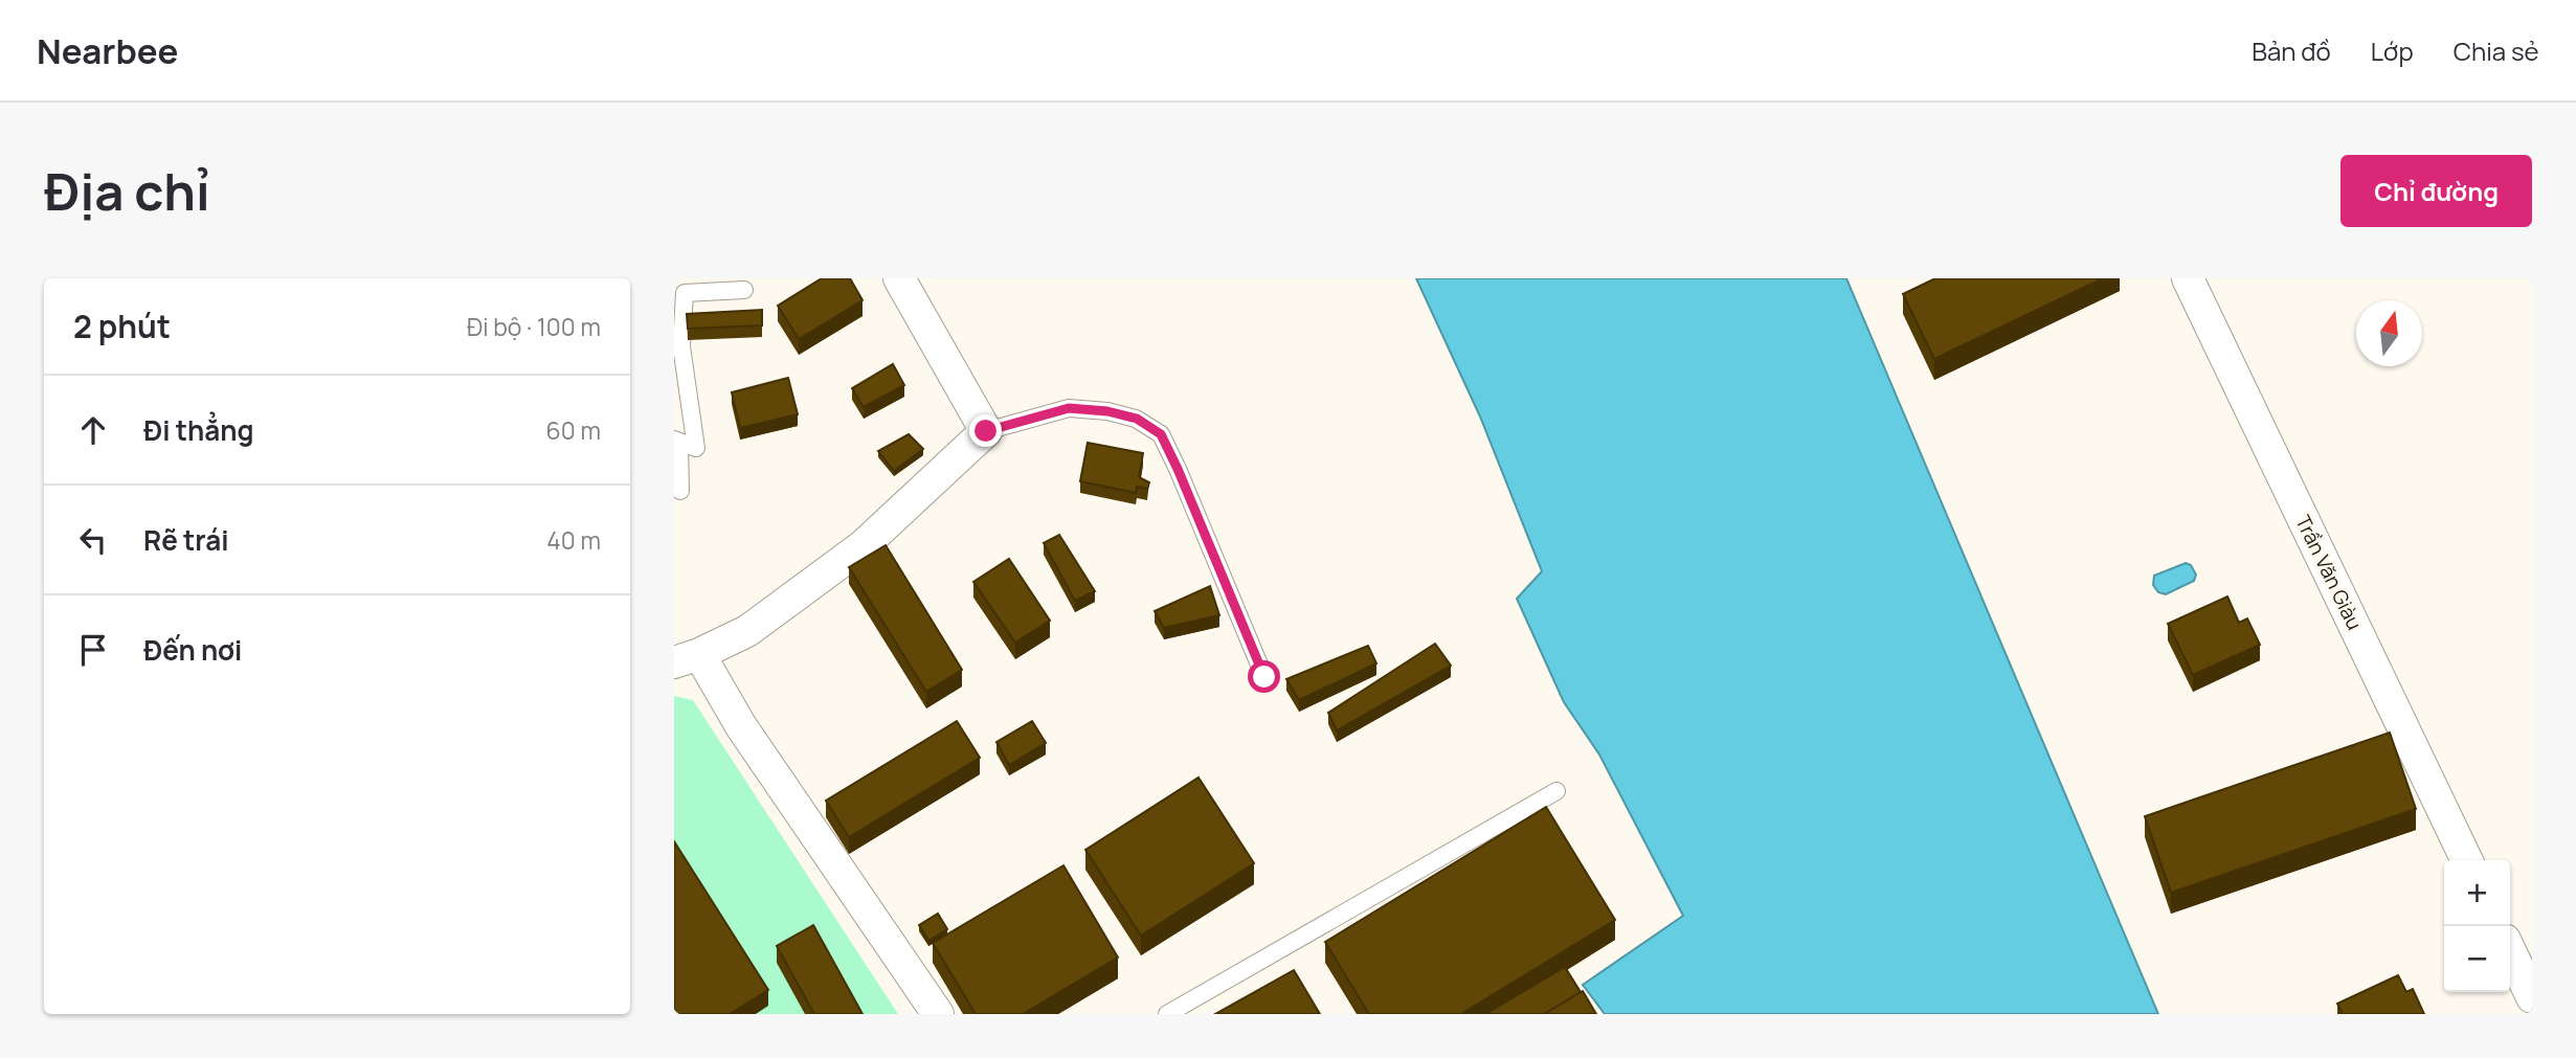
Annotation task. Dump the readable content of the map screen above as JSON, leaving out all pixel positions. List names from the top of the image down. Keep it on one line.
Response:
{"streets":{"street":["Trần Văn Giàu"]},"north":"top","page":{"header":"Nearbee","nav":["Bản đồ","Lớp","Chia sẻ"],"buttons":"Chỉ đường","title":"Địa chỉ","heading":["2 phút","Đi bộ · 100 m"],"list":[["Đi thẳng","60 m"],["Rẽ trái","40 m"],"Đến nơi"],"map_buttons":["+","−"]}}
